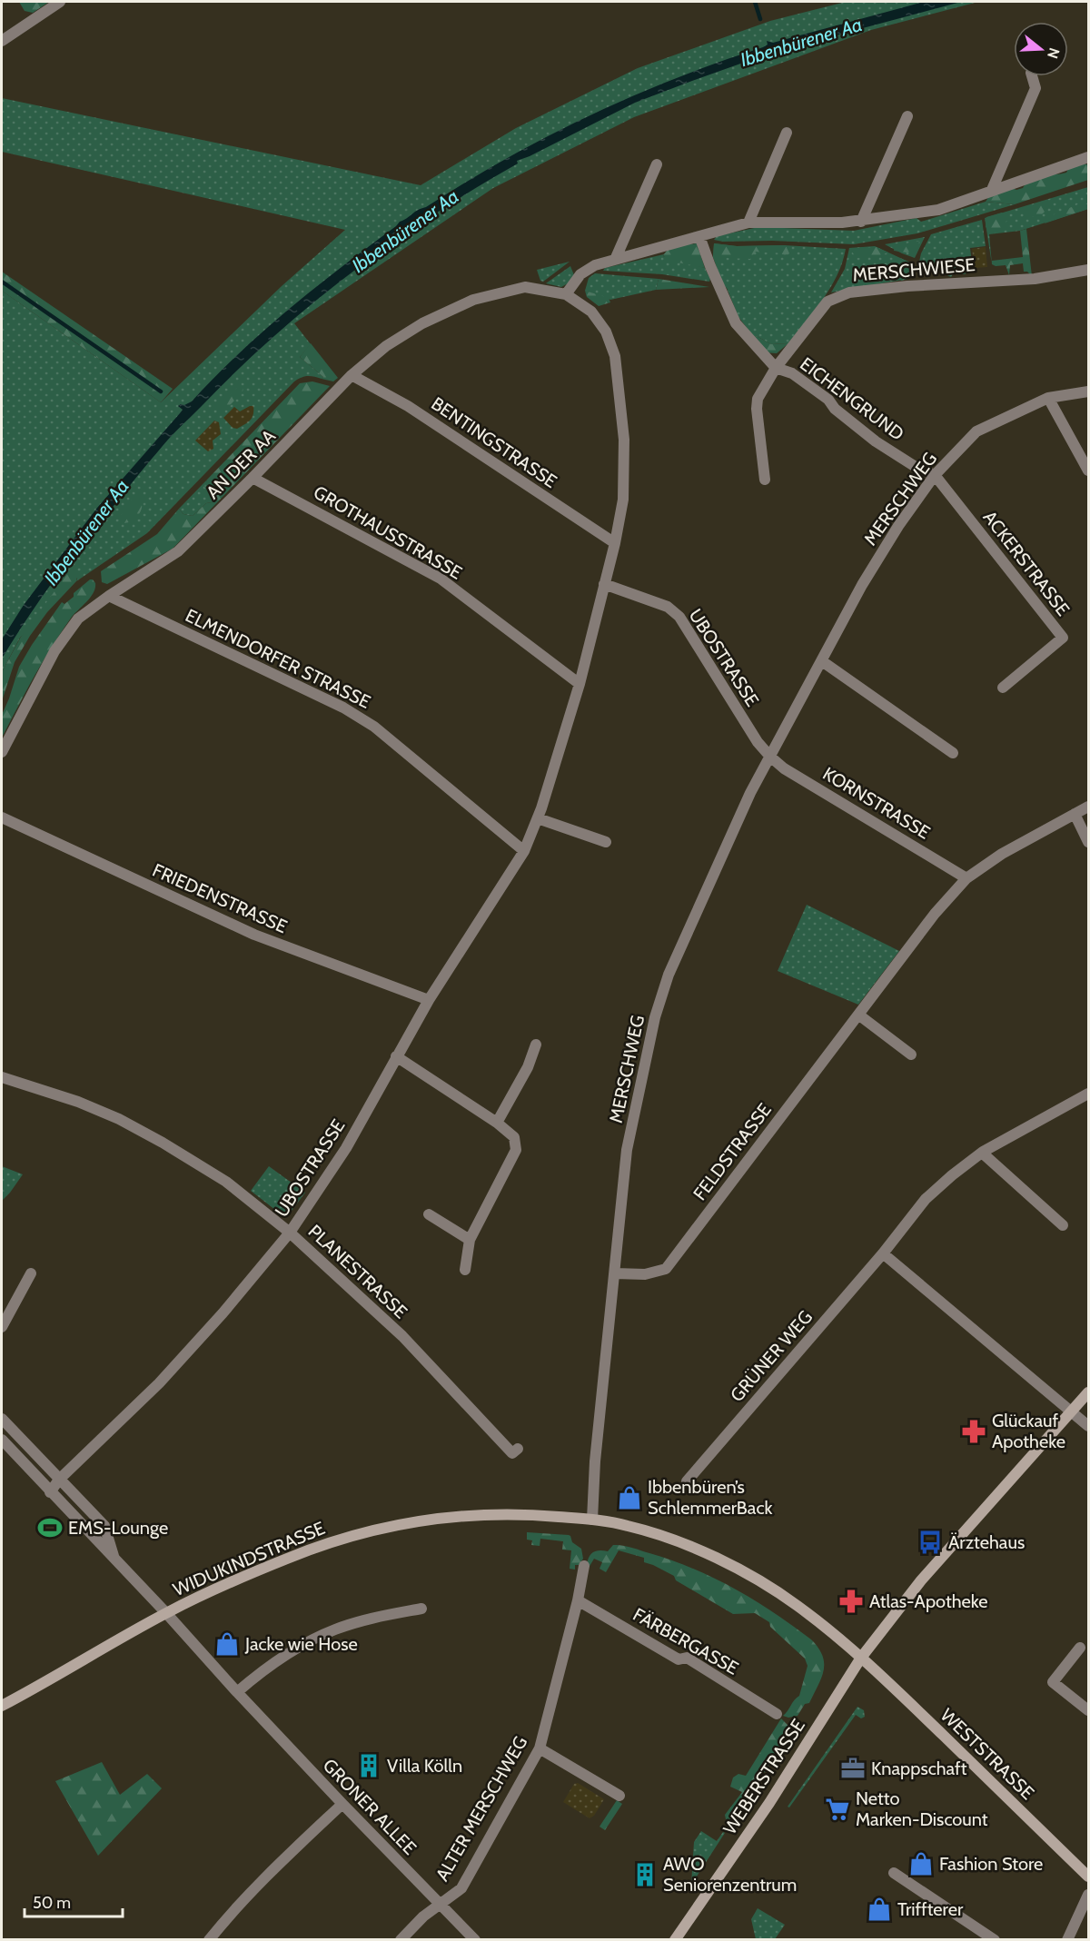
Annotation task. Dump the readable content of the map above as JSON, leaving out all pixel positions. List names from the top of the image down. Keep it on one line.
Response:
{"streets":{"main road":["WIDUKINDSTRASSE","WESTSTRASSE","WEBERSTRASSE"],"street":["MERSCHWIESE","EICHENGRUND","BENTINGSTRASSE","AN DER AA","MERSCHWEG","GROTHAUSSTRASSE","ACKERSTRASSE","UBOSTRASSE","ELMENDORFER STRASSE","KORNSTRASSE","FRIEDENSTRASSE","FELDSTRASSE","PLANESTRASSE","GRÜNER WEG","FÄRBERGASSE","GRONER ALLEE","ALTER MERSCHWEG"]},"crossings":[["MERSCHWIESE","EICHENGRUND"],["EICHENGRUND","MERSCHWEG"],["EICHENGRUND","ACKERSTRASSE"],["BENTINGSTRASSE","AN DER AA"],["BENTINGSTRASSE","UBOSTRASSE"],["AN DER AA","GROTHAUSSTRASSE"],["AN DER AA","UBOSTRASSE"],["AN DER AA","ELMENDORFER STRASSE"],["MERSCHWEG","ACKERSTRASSE"],["MERSCHWEG","UBOSTRASSE"],["MERSCHWEG","KORNSTRASSE"],["MERSCHWEG","FELDSTRASSE"],["MERSCHWEG","WIDUKINDSTRASSE"],["GROTHAUSSTRASSE","UBOSTRASSE"],["UBOSTRASSE","ELMENDORFER STRASSE"],["UBOSTRASSE","KORNSTRASSE"],["UBOSTRASSE","FRIEDENSTRASSE"],["UBOSTRASSE","PLANESTRASSE"],["UBOSTRASSE","GRONER ALLEE"],["KORNSTRASSE","FELDSTRASSE"],["WIDUKINDSTRASSE","WESTSTRASSE"],["WIDUKINDSTRASSE","WEBERSTRASSE"],["WIDUKINDSTRASSE","GRONER ALLEE"],["FÄRBERGASSE","ALTER MERSCHWEG"],["WESTSTRASSE","WEBERSTRASSE"],["GRONER ALLEE","ALTER MERSCHWEG"]],"water":["Ibbenbürener Aa"],"places":{"pharmacy":["Glückauf Apotheke","Atlas-Apotheke"],"shop":["Ibbenbüren’s SchlemmerBack","Jacke wie Hose","Fashion Store","Triffterer"],"sports":["EMS-Lounge"],"bus stop":["Ärztehaus"],"building":["Villa Kölln","AWO Seniorenzentrum"],"office":["Knappschaft"],"supermarket":["Netto Marken-Discount"]},"scale_bar":"50 m","north":"right"}
